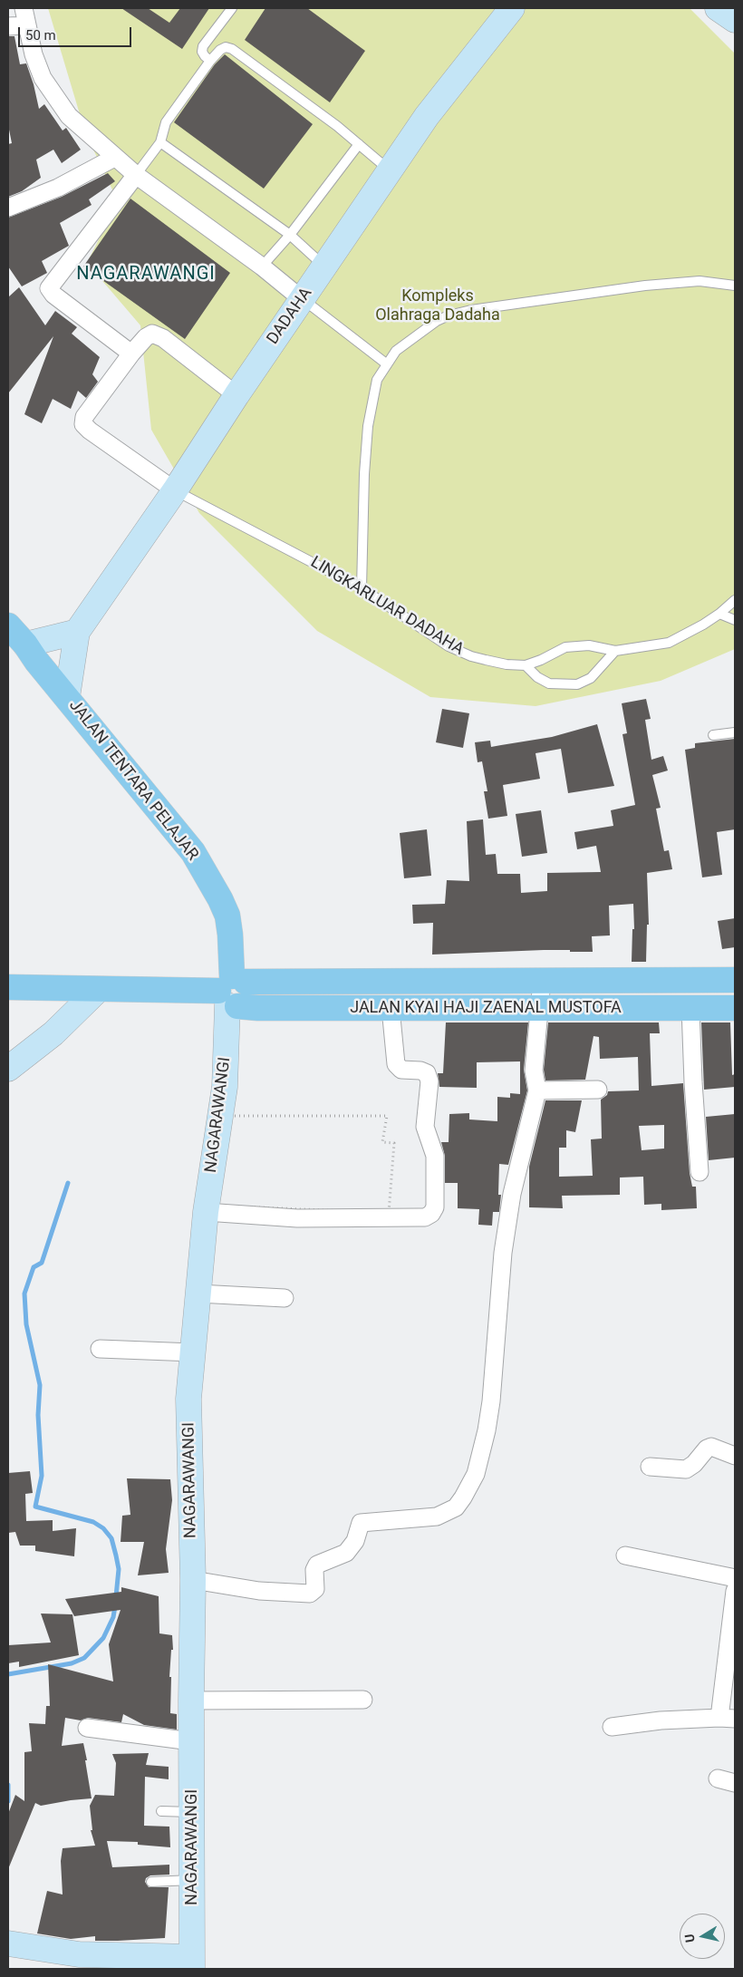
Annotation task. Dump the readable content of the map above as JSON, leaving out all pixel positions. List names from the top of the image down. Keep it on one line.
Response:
{"streets":{"main road":["DADAHA","JALAN TENTARA PELAJAR","JALAN KYAI HAJI ZAENAL MUSTOFA","NAGARAWANGI"],"lane":["LINGKARLUAR DADAHA"]},"crossings":[["DADAHA","LINGKARLUAR DADAHA"],["DADAHA","JALAN TENTARA PELAJAR"],["JALAN TENTARA PELAJAR","JALAN KYAI HAJI ZAENAL MUSTOFA"],["JALAN TENTARA PELAJAR","NAGARAWANGI"],["JALAN KYAI HAJI ZAENAL MUSTOFA","NAGARAWANGI"]],"districts":["NAGARAWANGI"],"parks":["Kompleks Olahraga Dadaha"],"scale_bar":"50 m","north":"left"}
